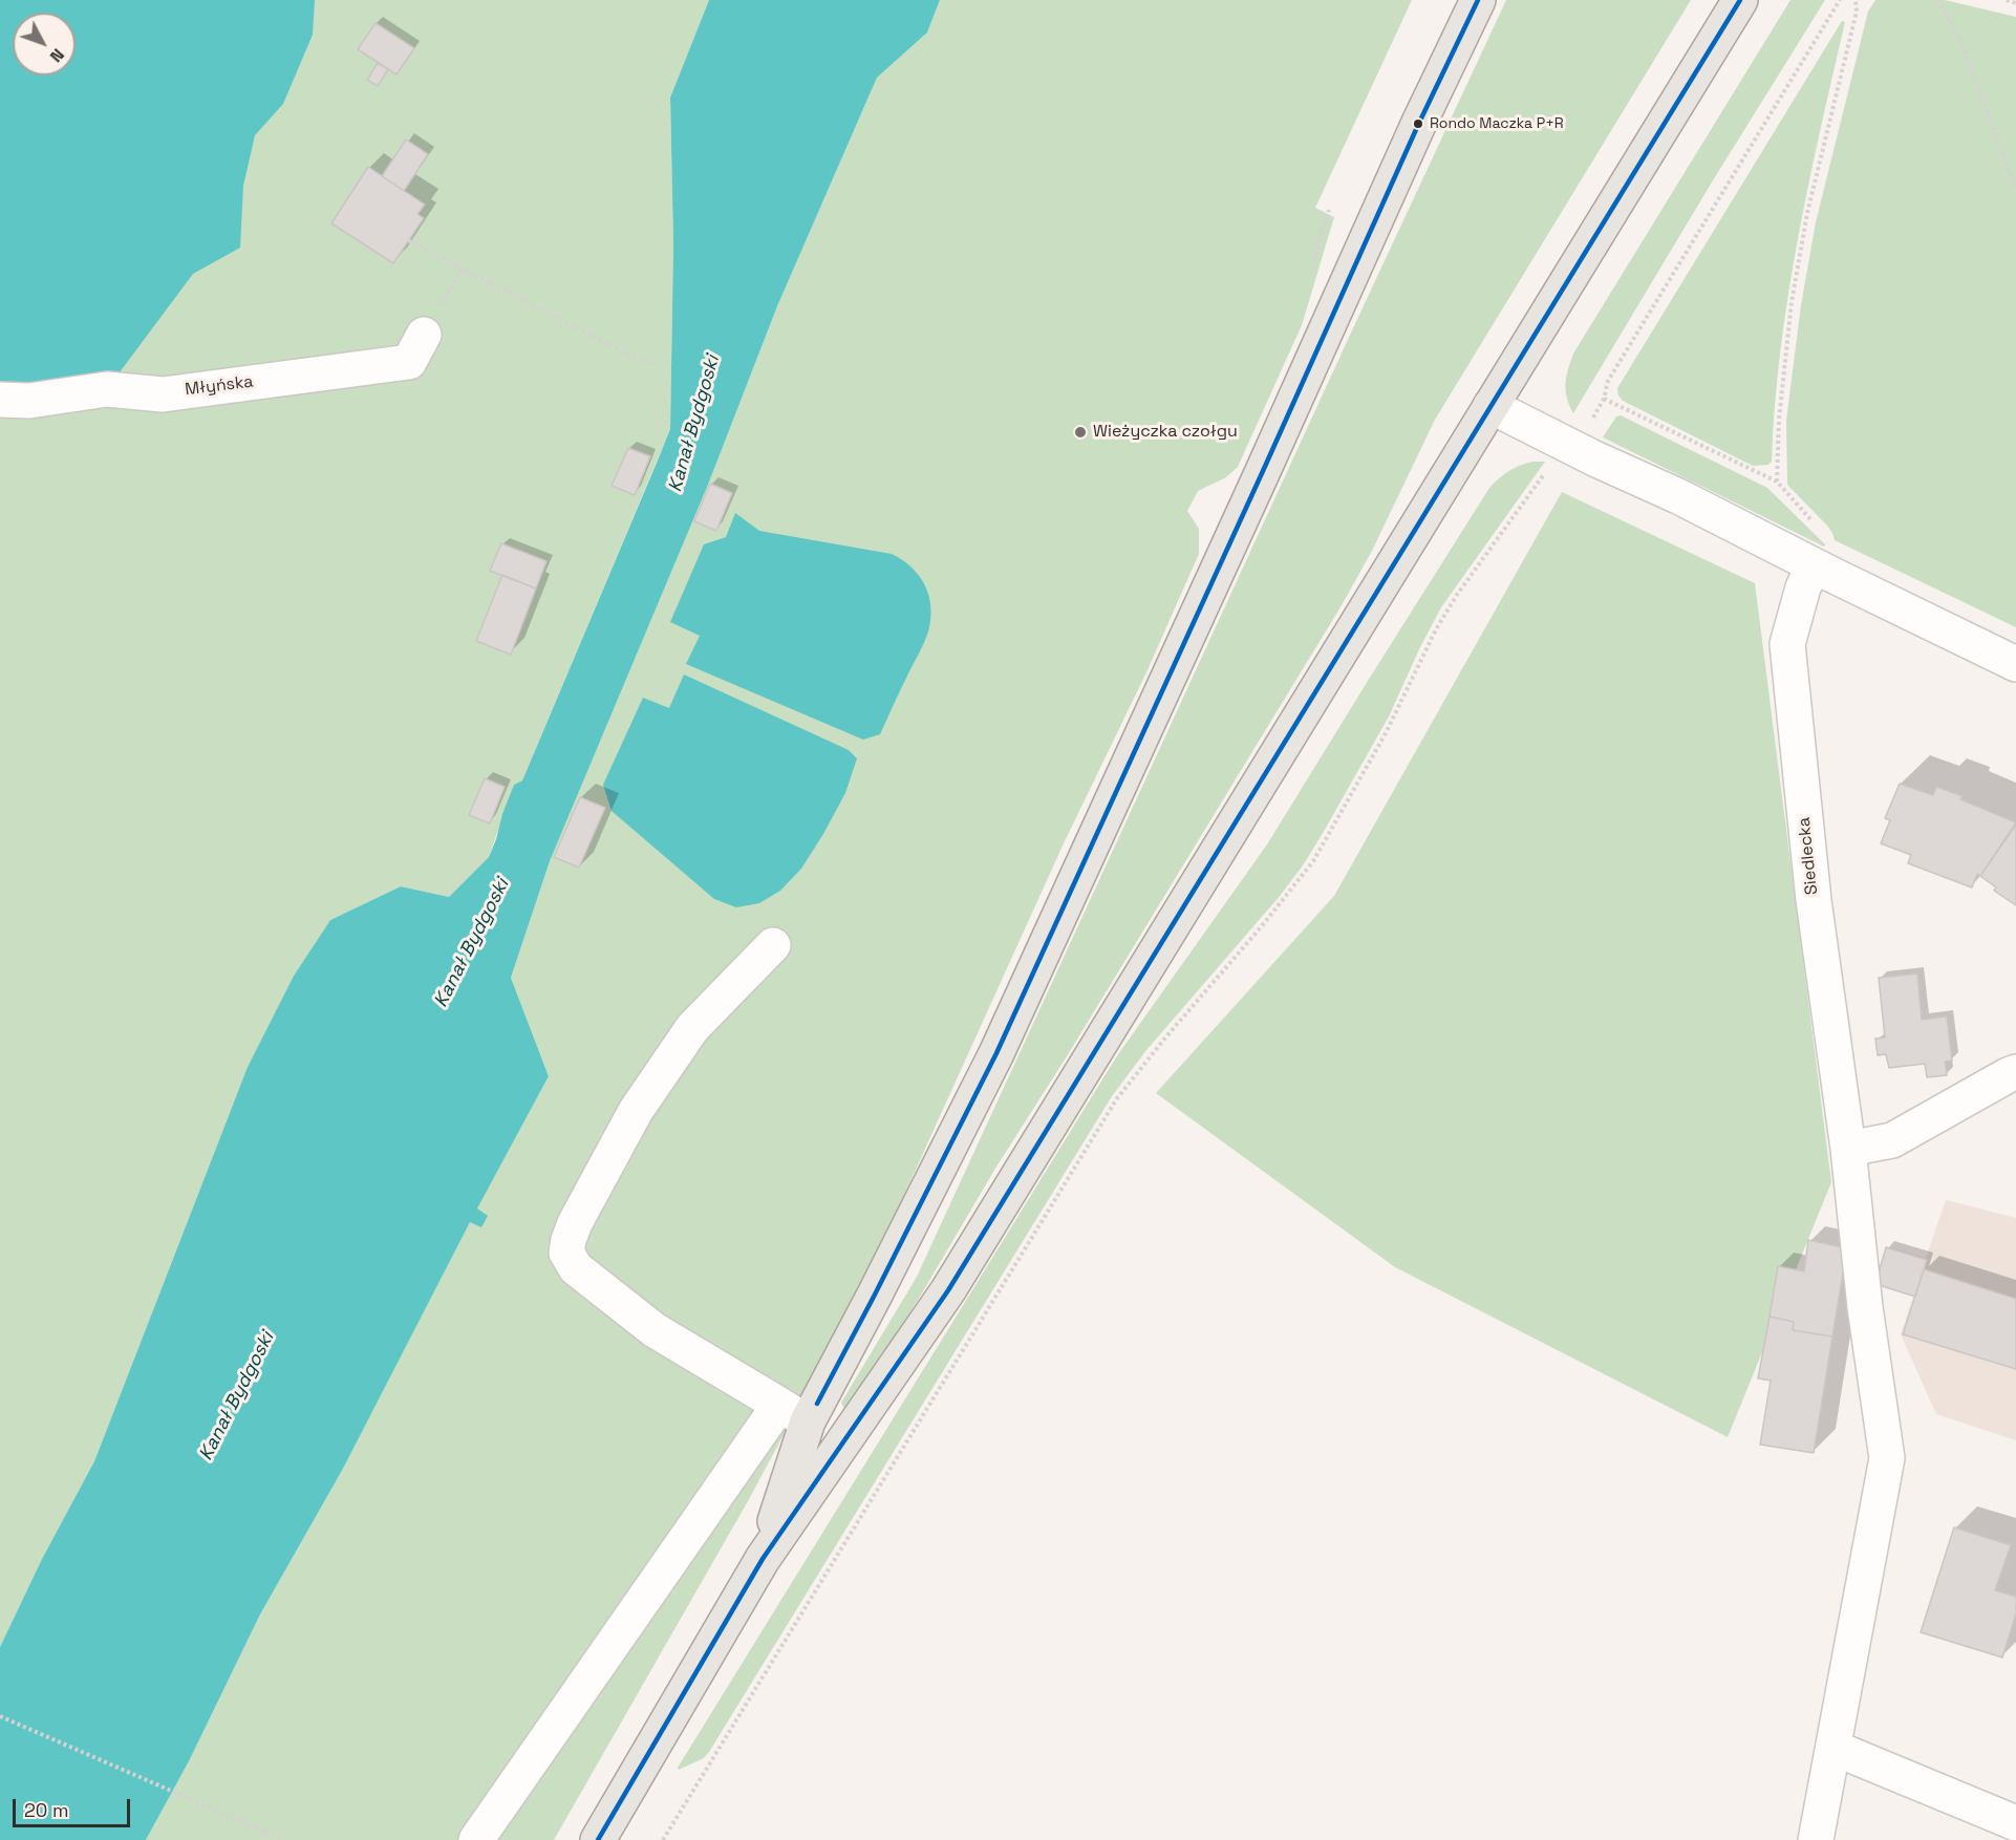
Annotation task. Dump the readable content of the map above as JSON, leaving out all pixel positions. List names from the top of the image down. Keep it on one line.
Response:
{"streets":{"street":["Młyńska","Siedlecka"]},"water":["Kanał Bydgoski"],"places":["Rondo Maczka P+R","Wieżyczka czołgu"],"scale_bar":"20 m","north":"bottom right"}
